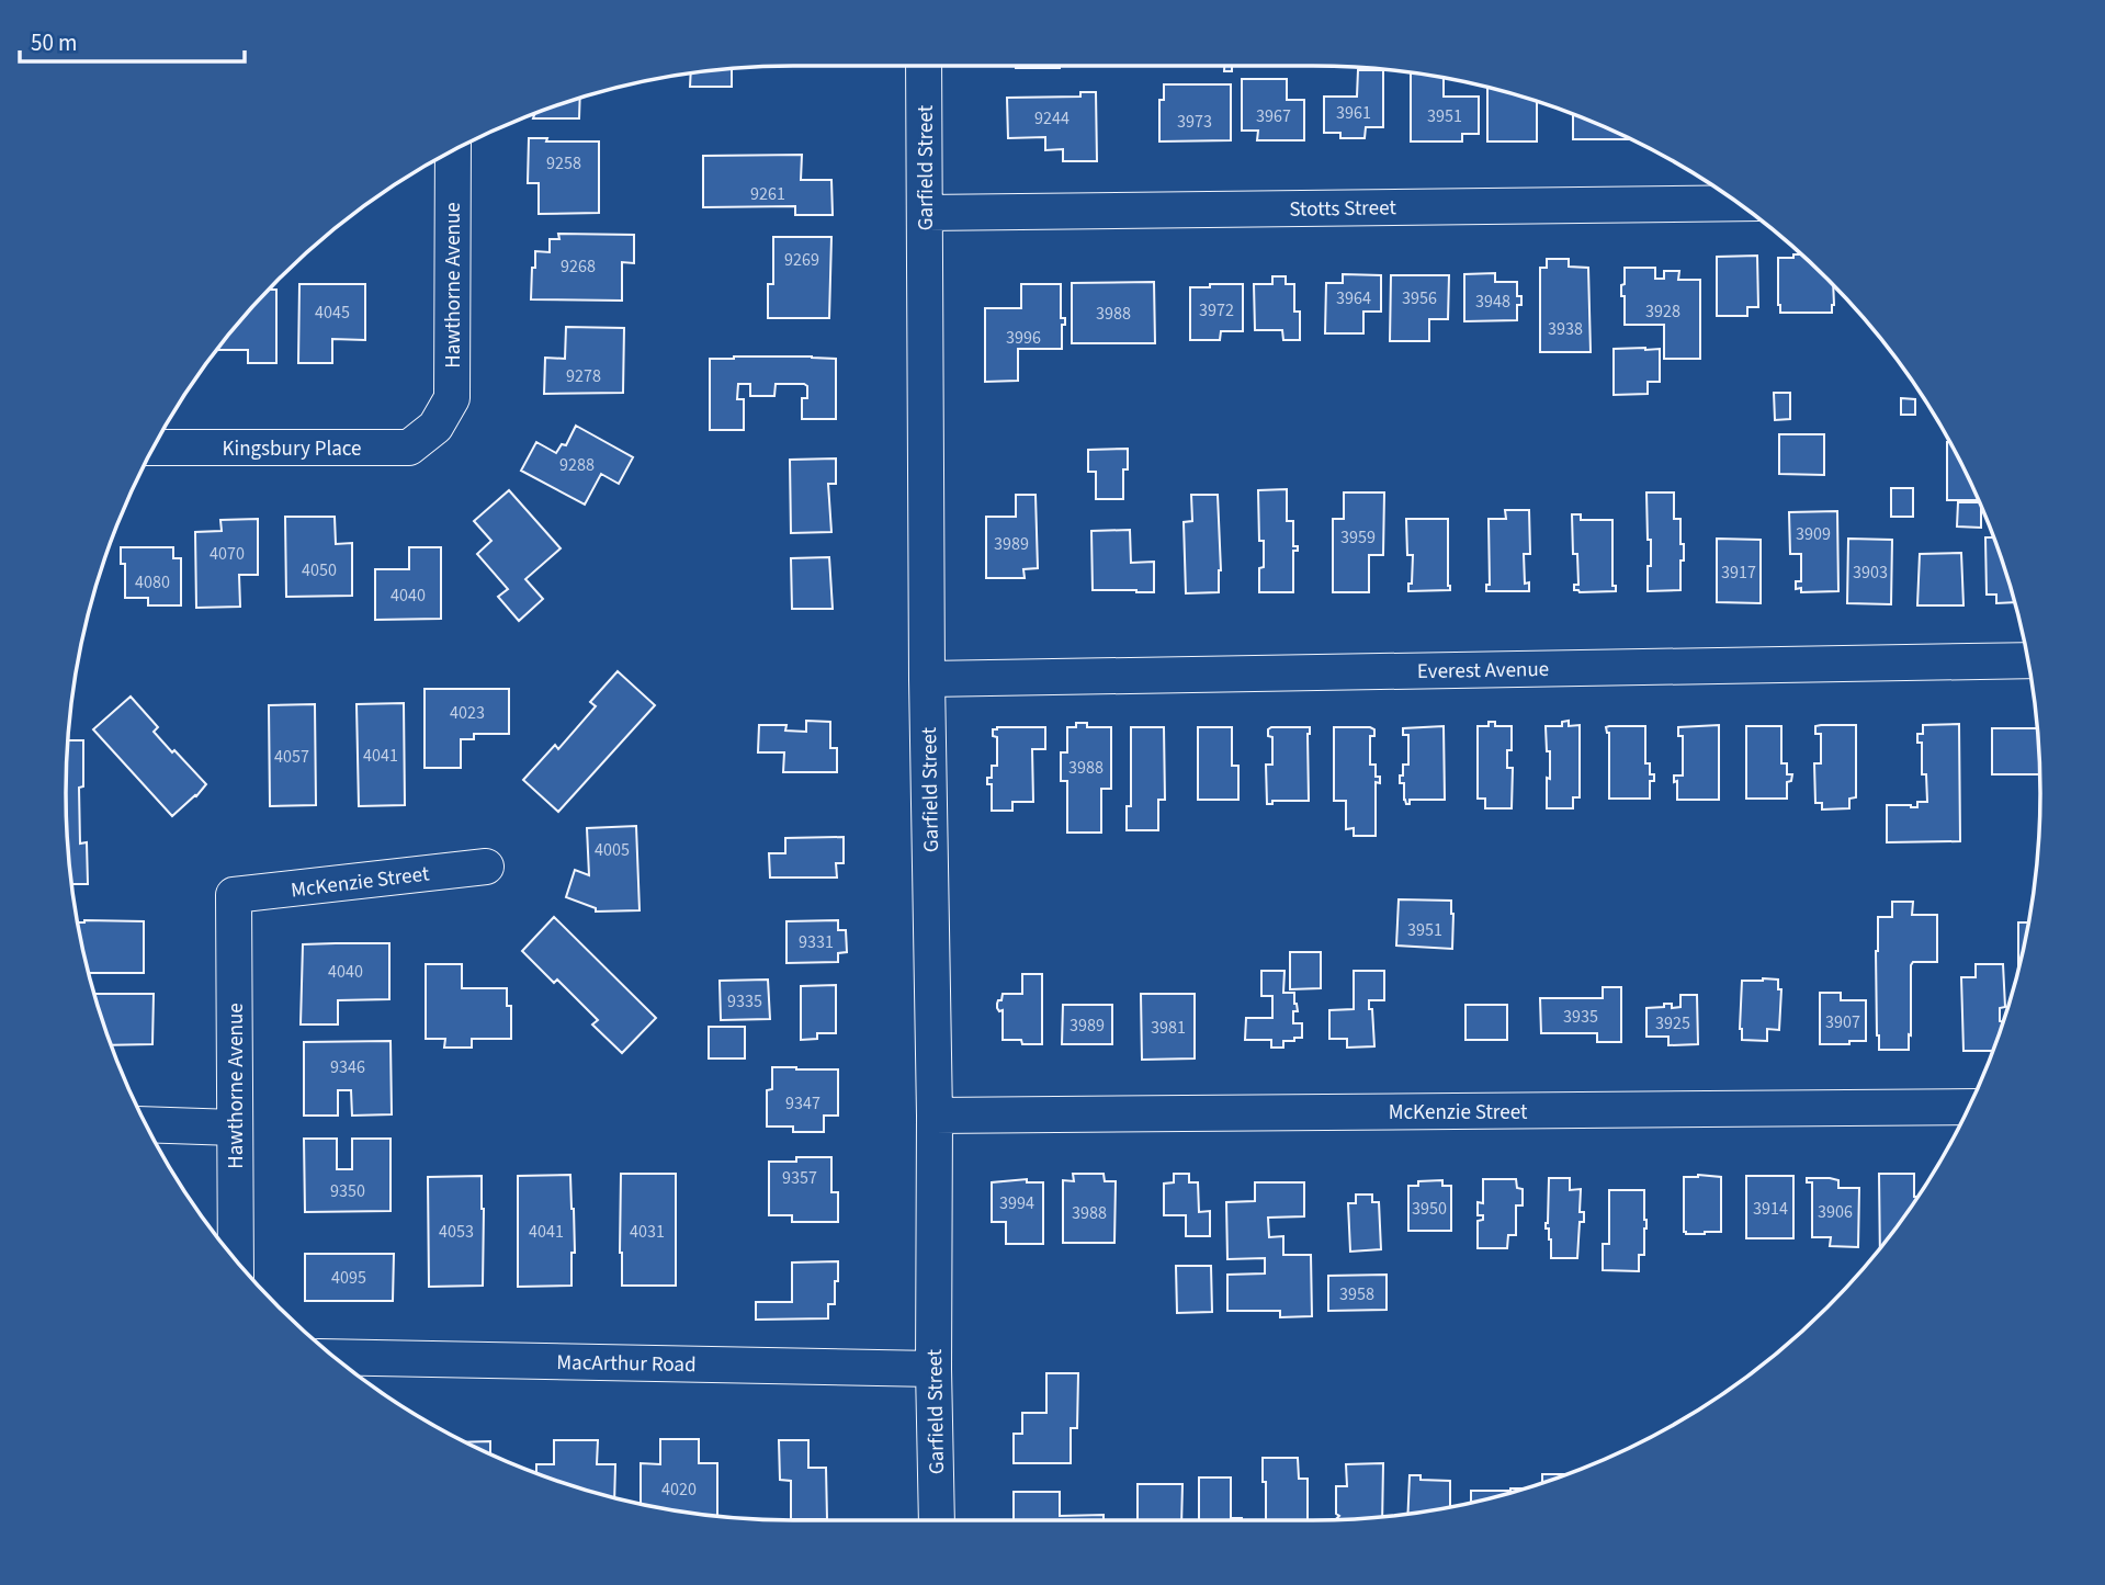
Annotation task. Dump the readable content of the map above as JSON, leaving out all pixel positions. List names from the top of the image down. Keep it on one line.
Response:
{"streets":{"street":["Garfield Street","Stotts Street","Hawthorne Avenue","Kingsbury Place","Everest Avenue","McKenzie Street","MacArthur Road"]},"crossings":[["Garfield Street","Stotts Street"],["Garfield Street","Everest Avenue"],["Garfield Street","McKenzie Street"],["Garfield Street","MacArthur Road"],["Hawthorne Avenue","Kingsbury Place"],["Hawthorne Avenue","McKenzie Street"]],"house_numbers":["3961","3967","3951","9244","3973","9258","9261","9269","9268","3964","3956","3948","3972","3928","4045","3988","3938","3996","9278","9288","3909","3959","3989","4070","4050","3917","3903","4080","4040","4023","4041","4057","3988","4005","3951","9331","4040","9335","3935","3907","3925","3989","3981","9346","9347","9357","9350","3994","3950","3914","3906","3988","4053","4041","4031","4095","3958","4020"],"scale_bar":"50 m"}
